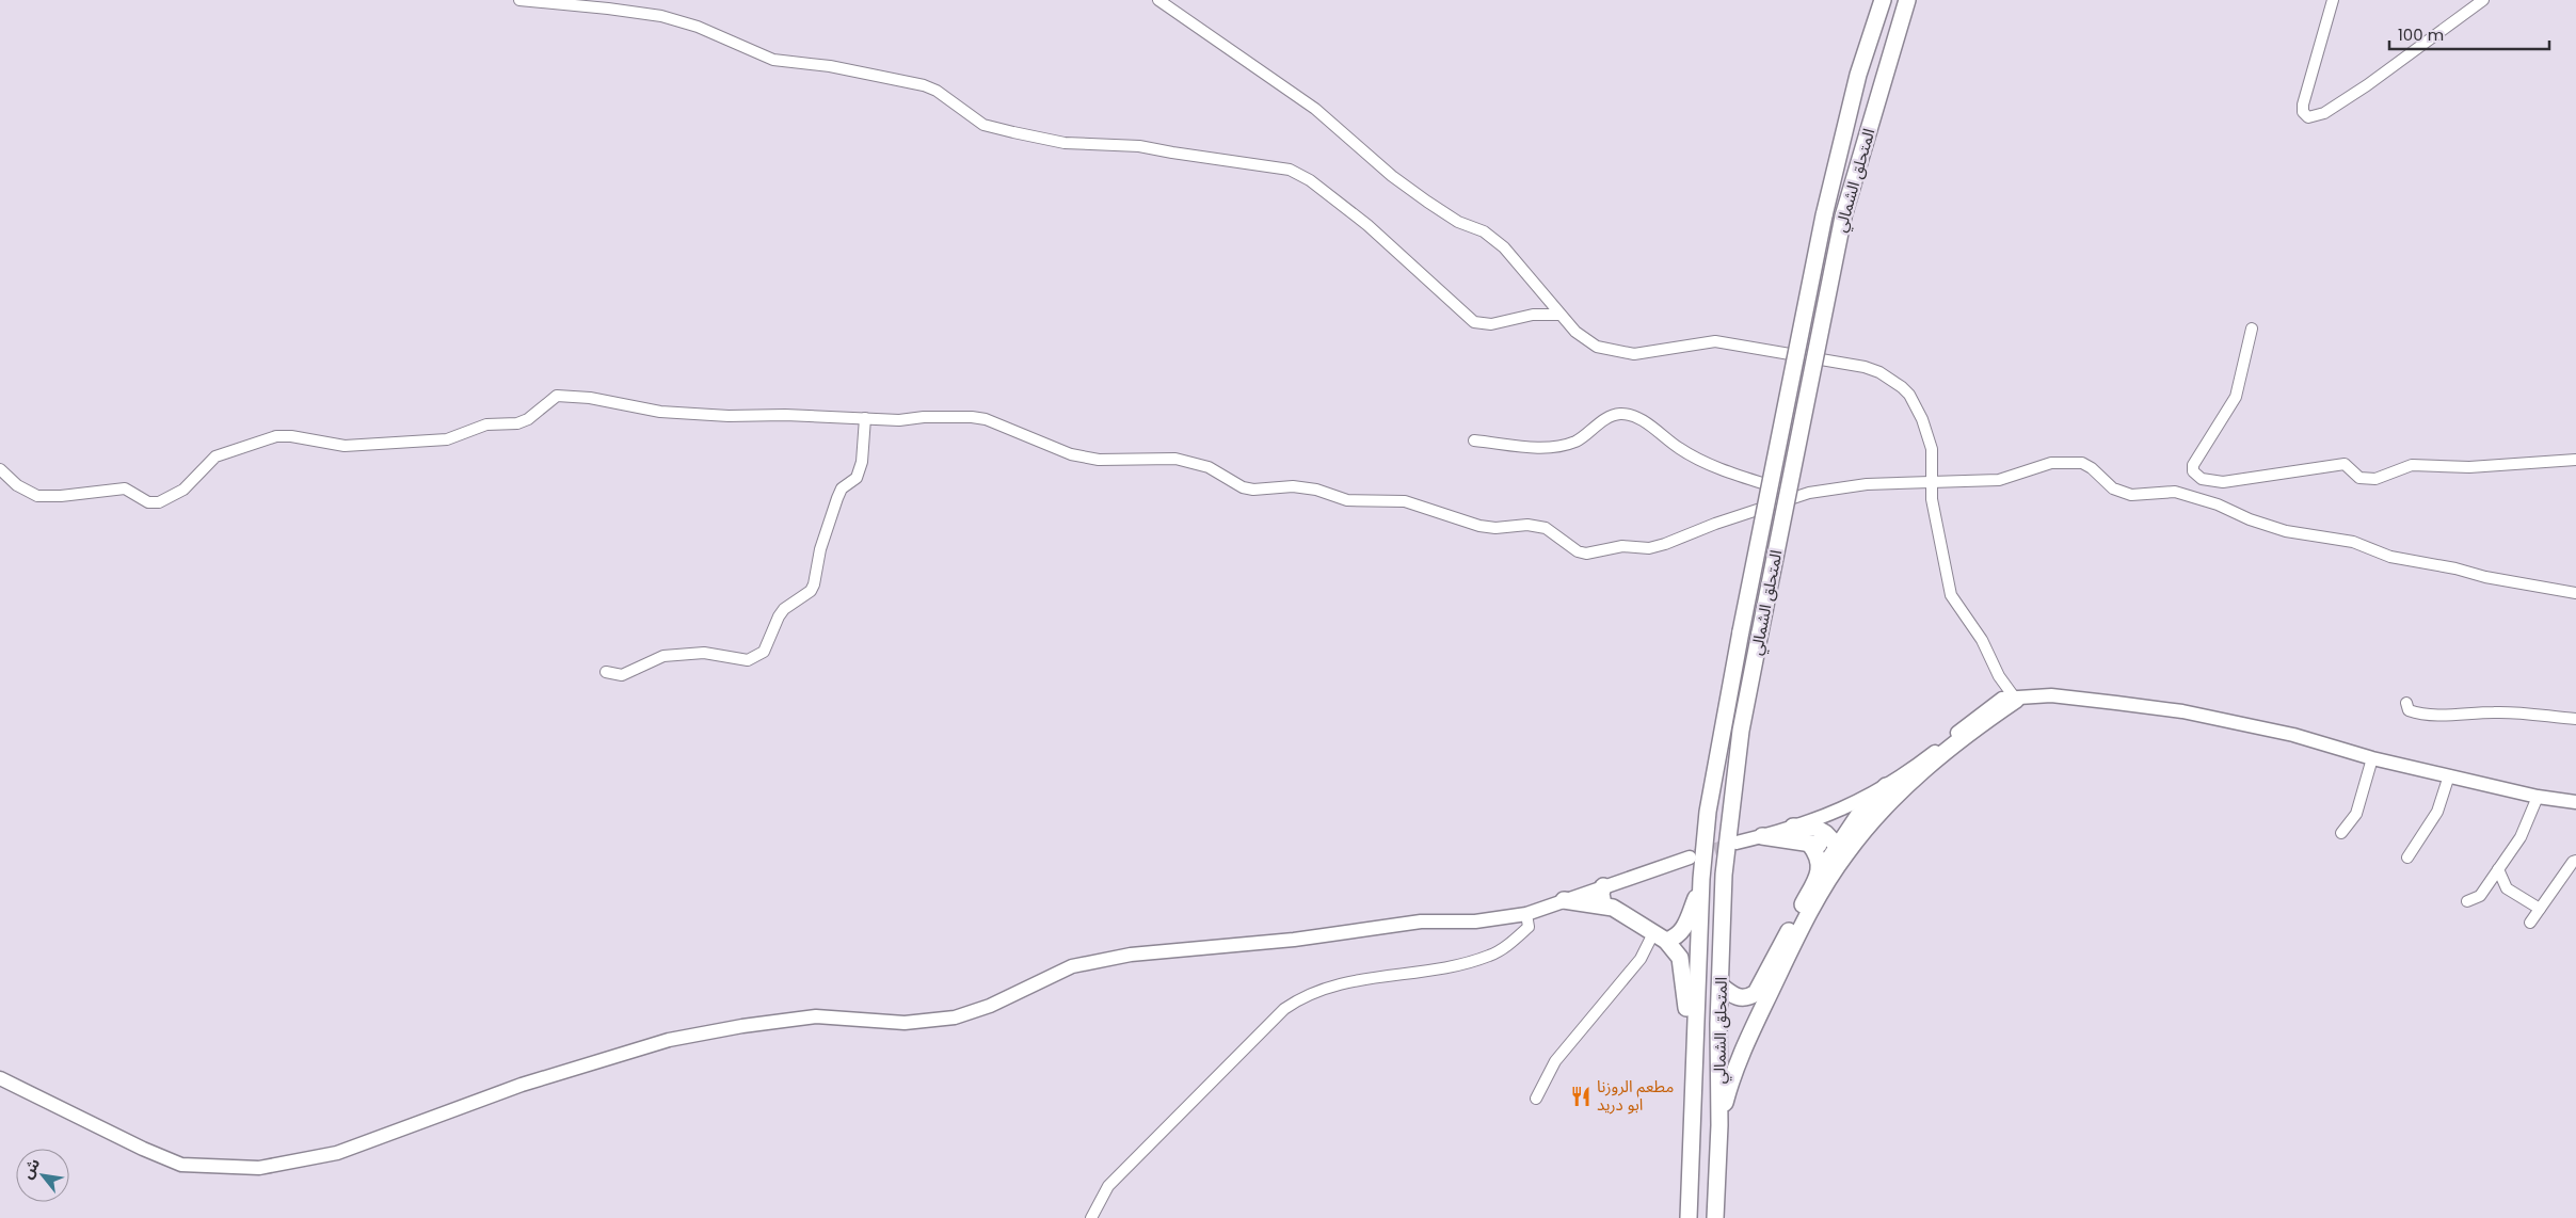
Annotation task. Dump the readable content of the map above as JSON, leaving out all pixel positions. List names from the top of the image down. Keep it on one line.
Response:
{"streets":{"highway":["المتحلق الشمالي"]},"places":{"restaurant":["مطعم الروزنا ابو دريد"]},"scale_bar":"100 m","north":"top left"}
